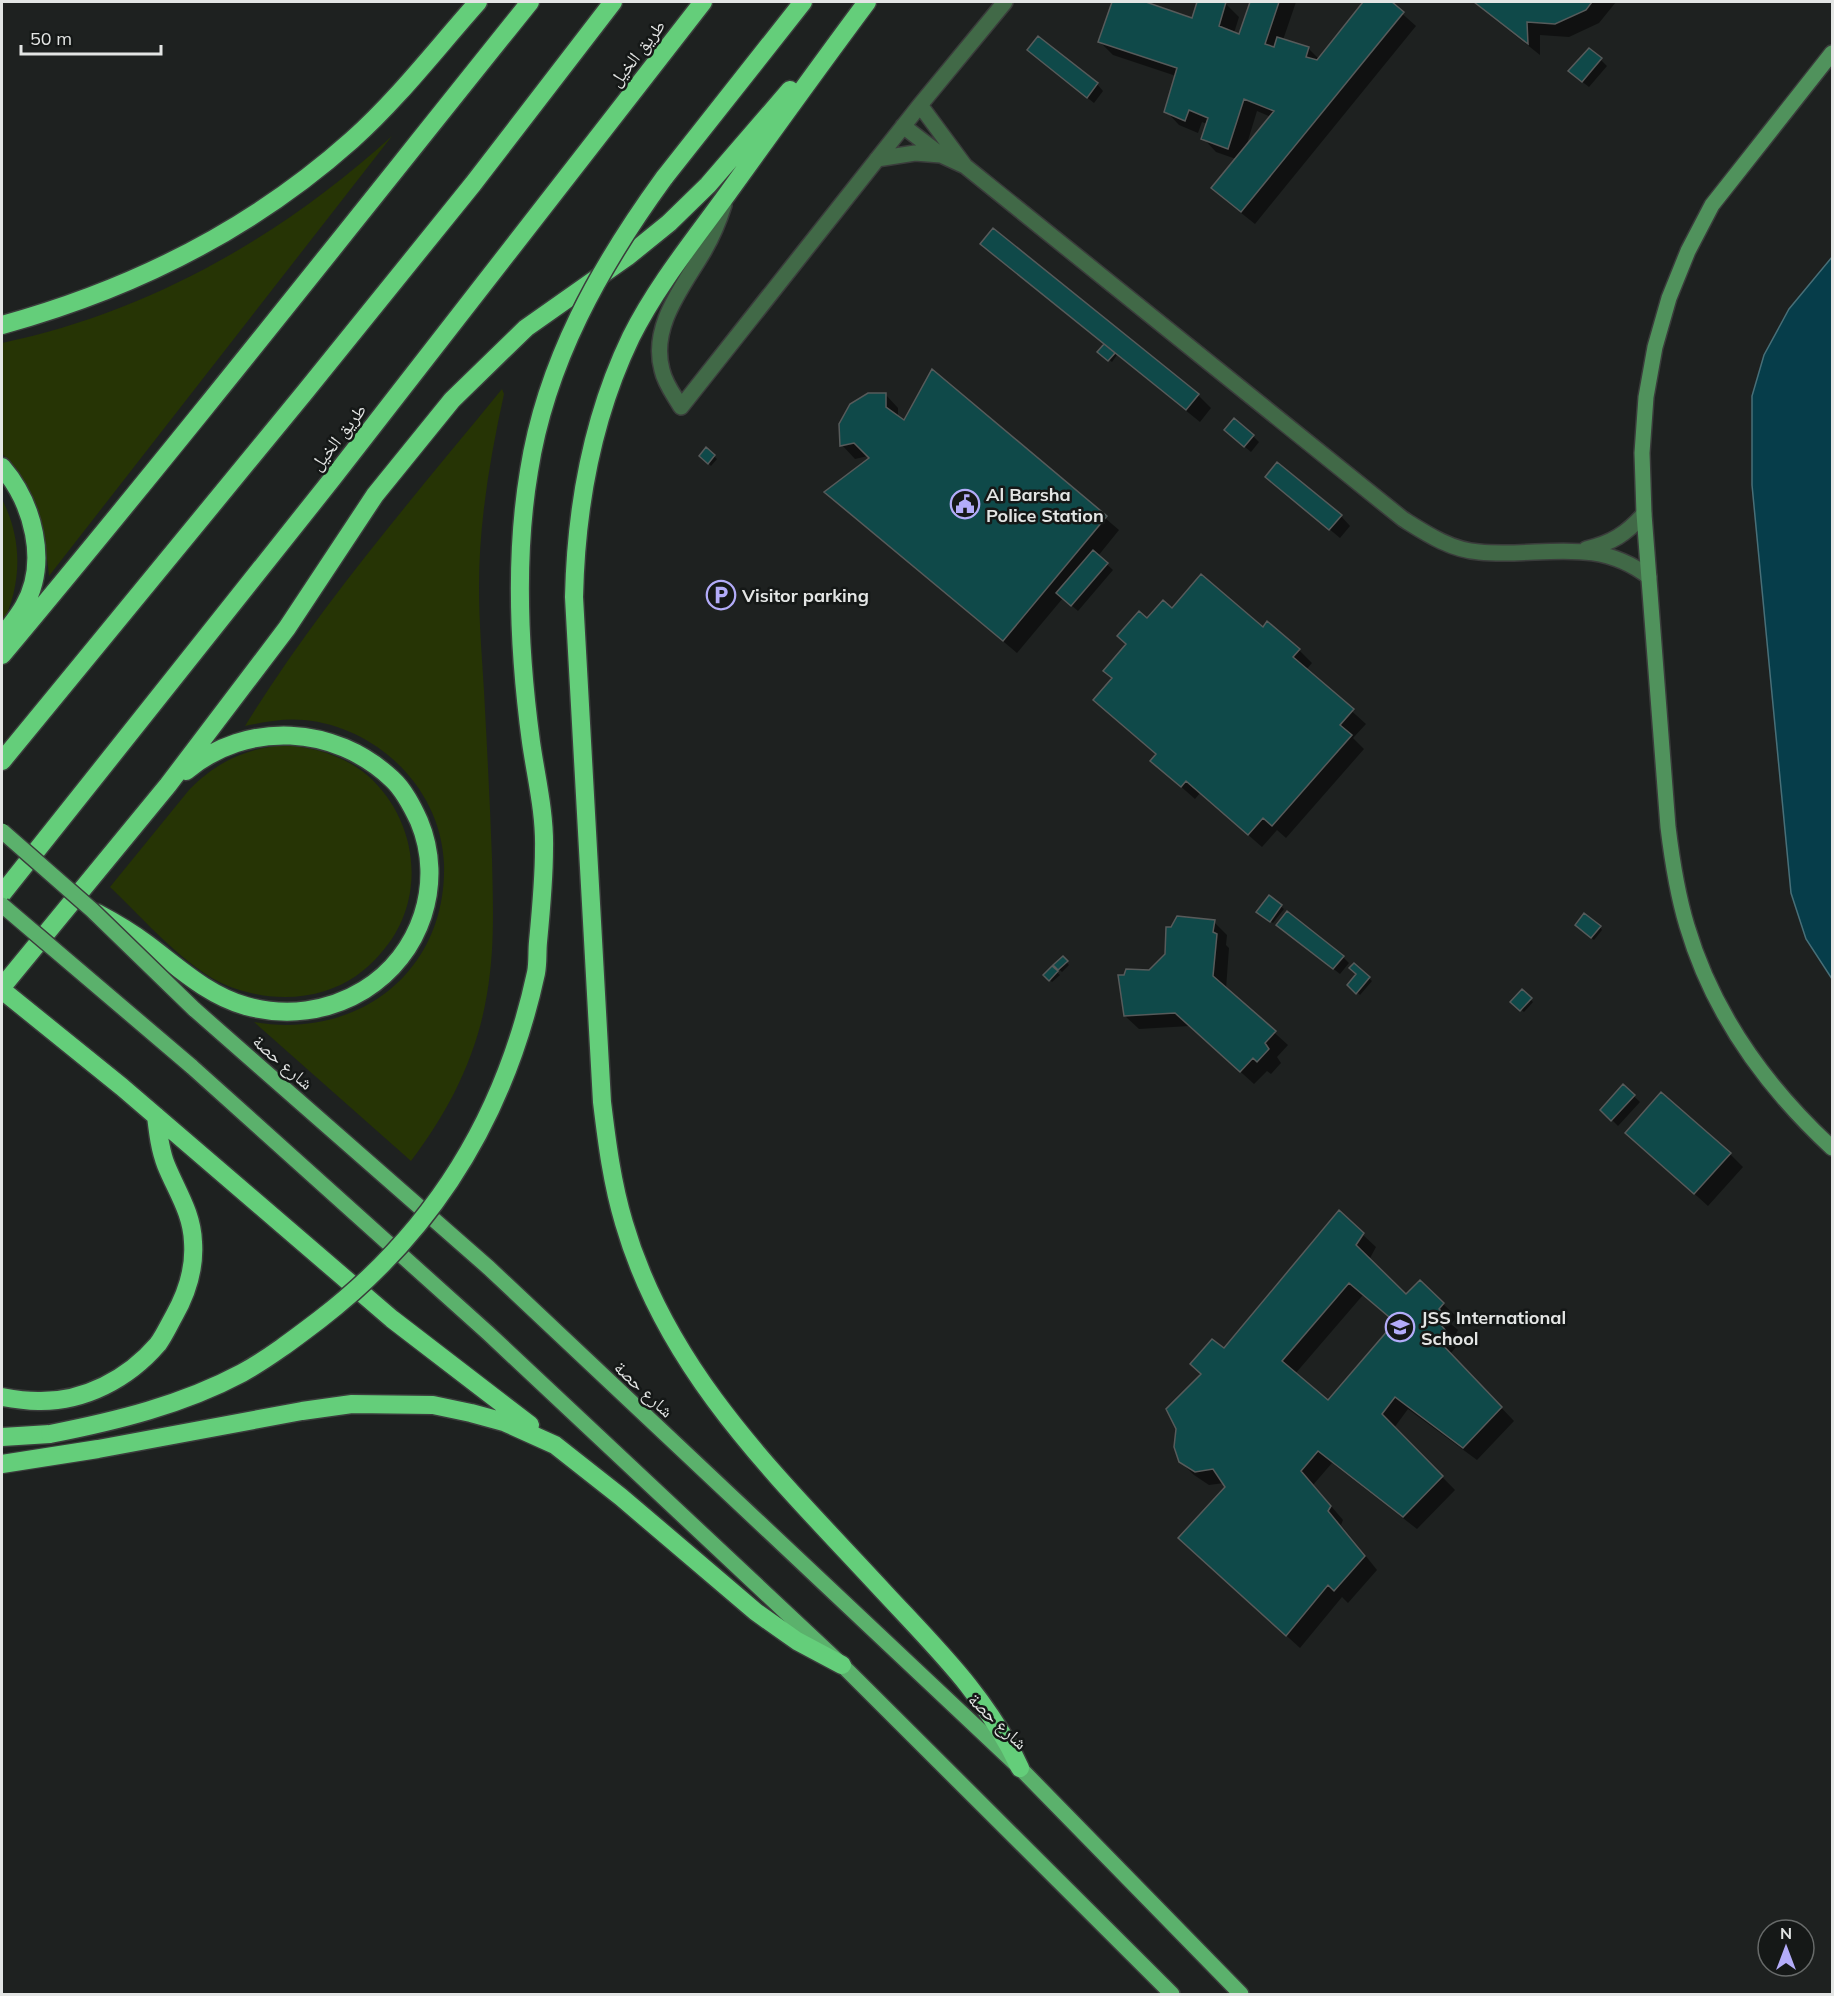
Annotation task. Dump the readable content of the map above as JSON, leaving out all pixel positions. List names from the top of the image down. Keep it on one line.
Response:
{"streets":{"highway":["طريق الخيل"],"main road":["شارع حصة"]},"places":{"public building":["Al Barsha Police Station"],"parking":["Visitor parking"],"school or university":["JSS International School"]},"scale_bar":"50 m","north":"top"}
